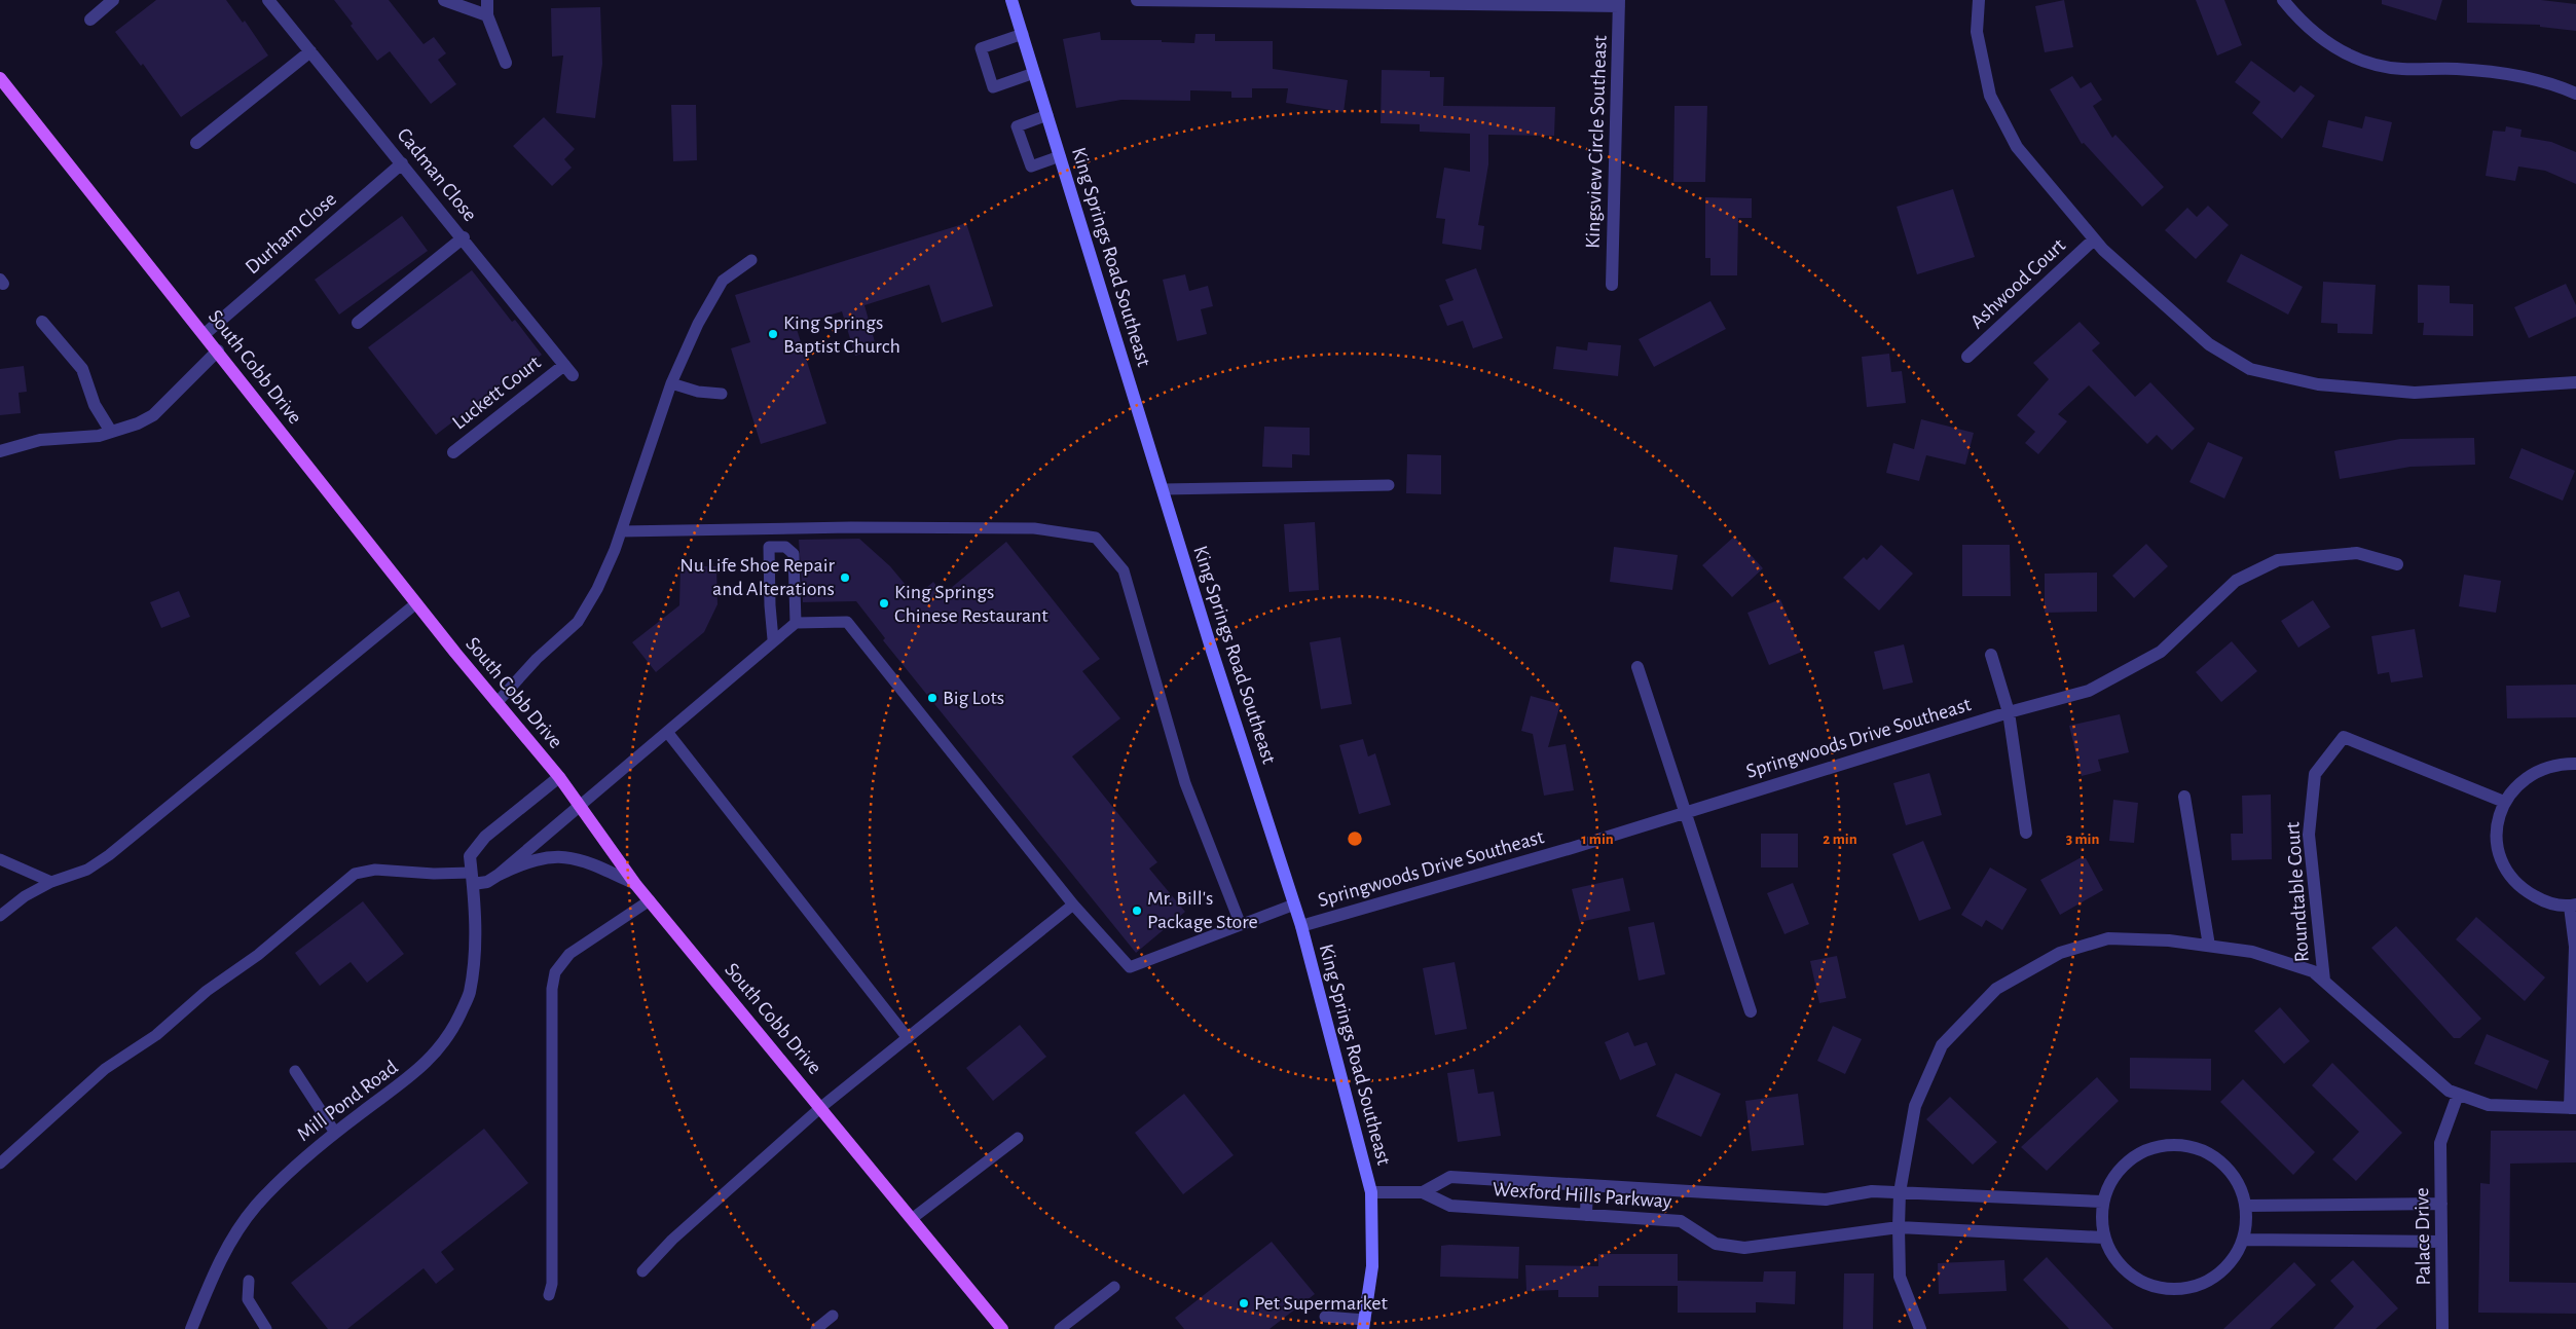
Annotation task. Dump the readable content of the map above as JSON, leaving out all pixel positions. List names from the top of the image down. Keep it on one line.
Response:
{"streets":{"main road":["South Cobb Drive"],"street":["Kingsview Circle Southeast","Cadman Close","Durham Close","King Springs Road Southeast","Ashwood Court","Luckett Court","Springwoods Drive Southeast","Roundtable Court","Mill Pond Road","Wexford Hills Parkway","Palace Drive"]},"crossings":[["Cadman Close","Durham Close"],["Cadman Close","Luckett Court"],["Durham Close","South Cobb Drive"],["King Springs Road Southeast","Springwoods Drive Southeast"],["King Springs Road Southeast","Wexford Hills Parkway"],["South Cobb Drive","Mill Pond Road"]],"places":["King Springs Baptist Church","Nu Life Shoe Repair and Alterations","King Springs Chinese Restaurant","Big Lots","Mr. Bill's Package Store","Pet Supermarket"],"rings":["1 min","2 min","3 min"]}
